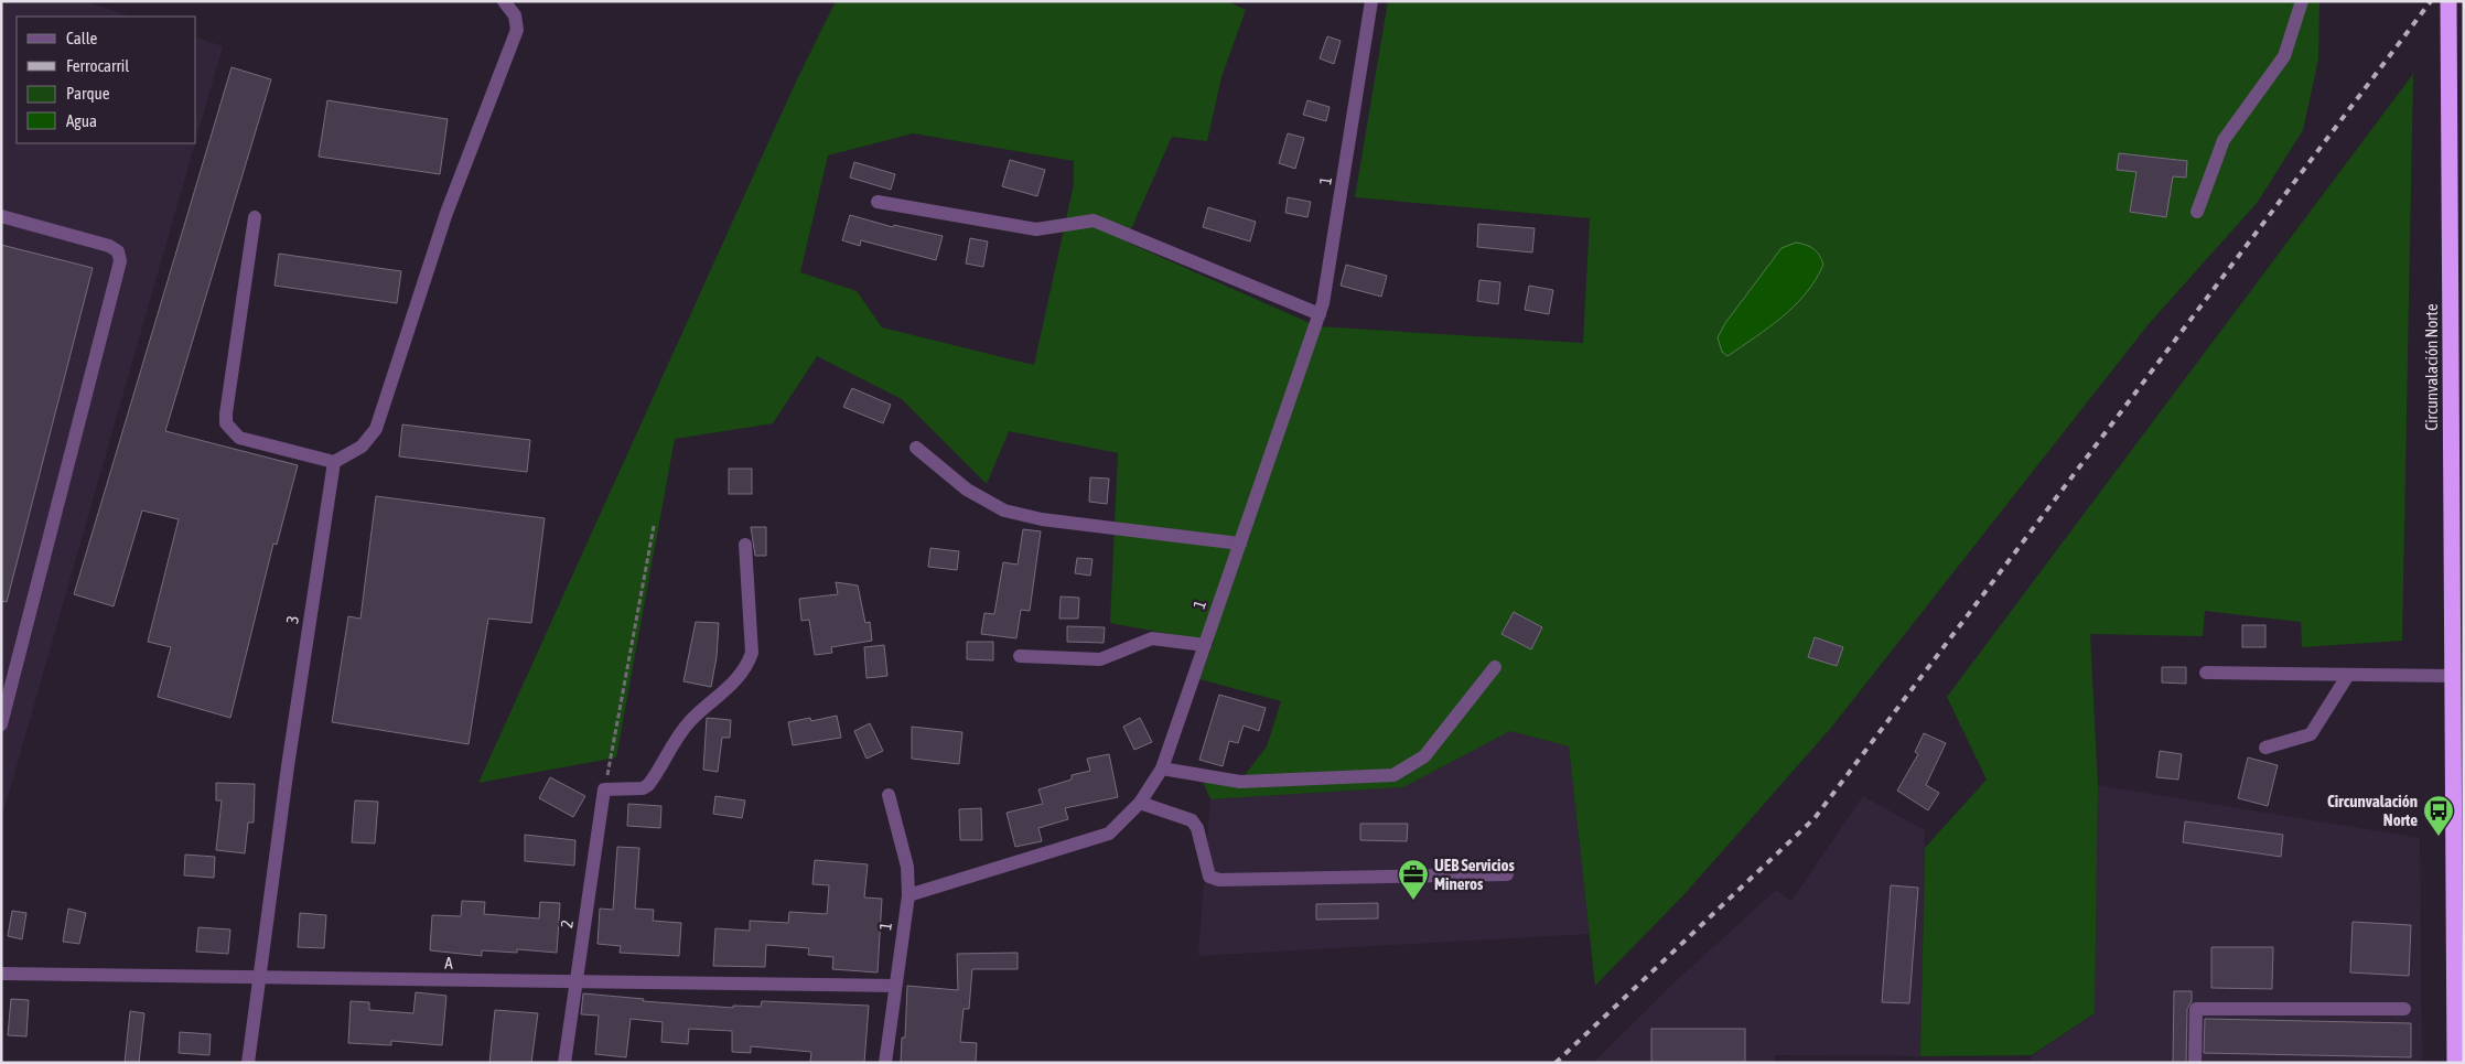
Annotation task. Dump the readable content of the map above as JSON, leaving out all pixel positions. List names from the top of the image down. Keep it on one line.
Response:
{"streets":{"highway":["Circunvalación Norte"],"street":["1","3","2","A"]},"crossings":[["1","A"],["3","A"],["2","A"]],"places":{"bus stop":["Circunvalación Norte"],"office":["UEB Servicios Mineros"]},"legend":["Calle","Ferrocarril","Parque","Agua"]}
